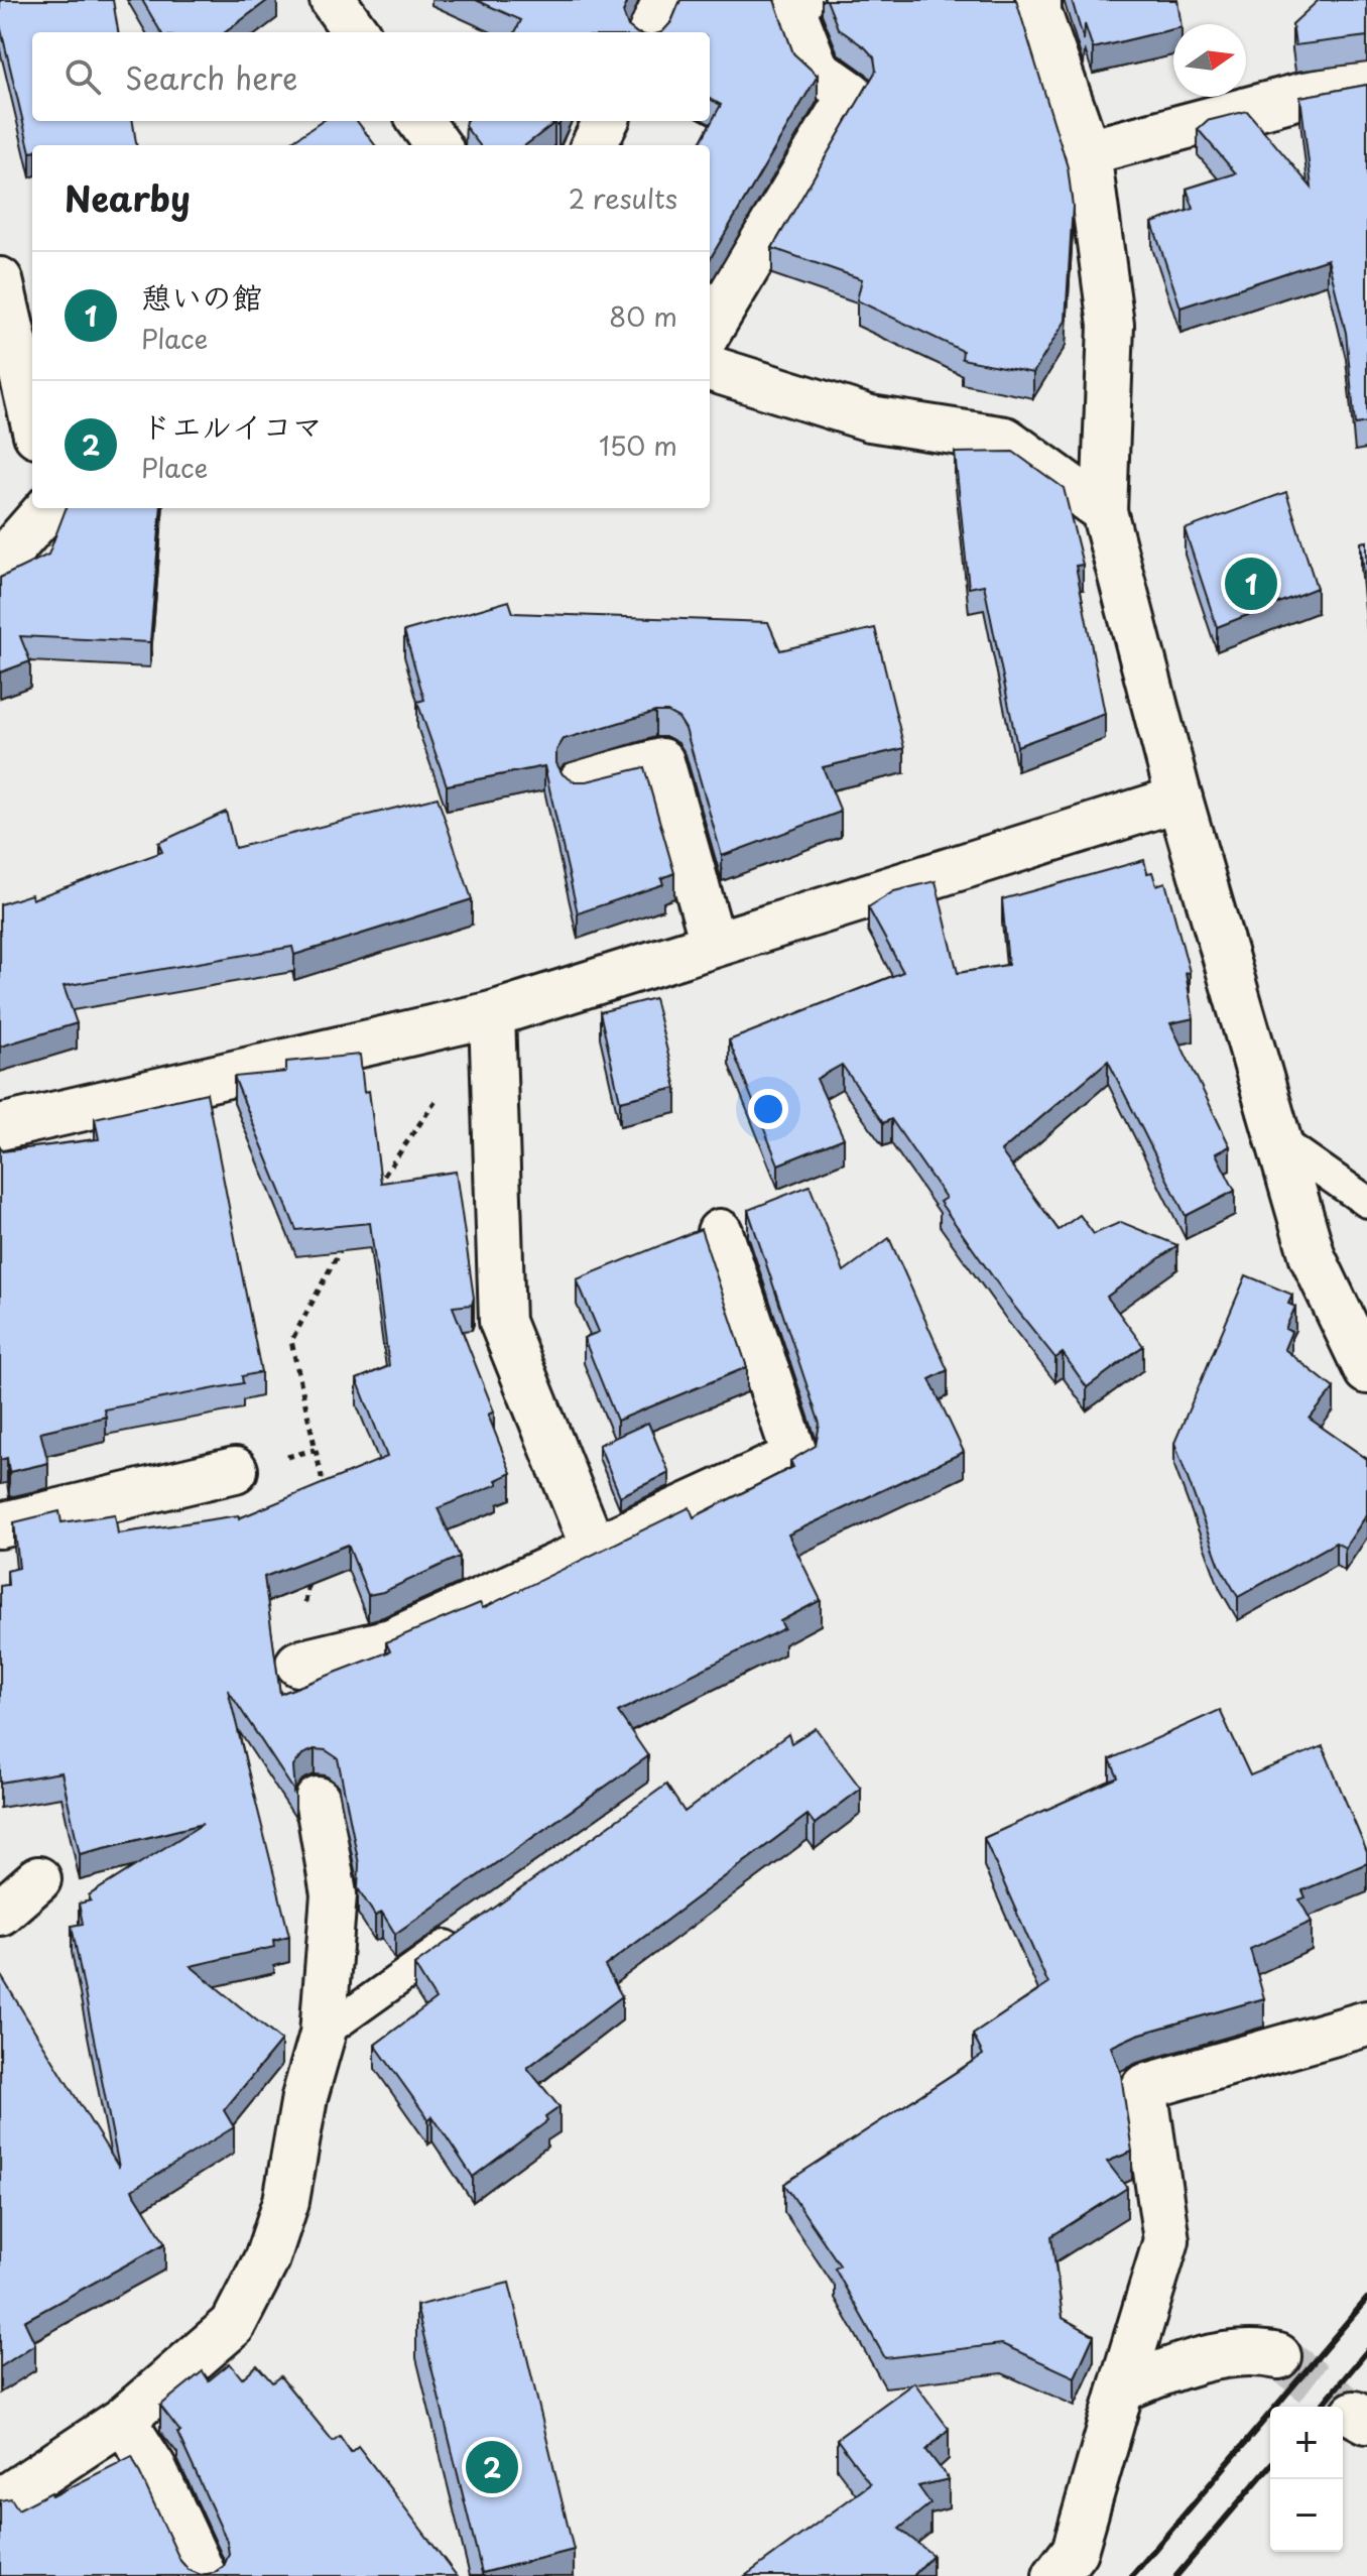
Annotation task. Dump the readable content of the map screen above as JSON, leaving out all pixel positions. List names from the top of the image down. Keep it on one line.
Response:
{"north":"right","page":{"search":"Search here","heading":["Nearby","2 results"],"list":[{"mark":"1","name":"憩いの館","note":"Place","value":"80 m"},{"mark":"2","name":"ドエルイコマ","note":"Place","value":"150 m"}],"pins":["1","2"],"map_buttons":["+","−"]}}
